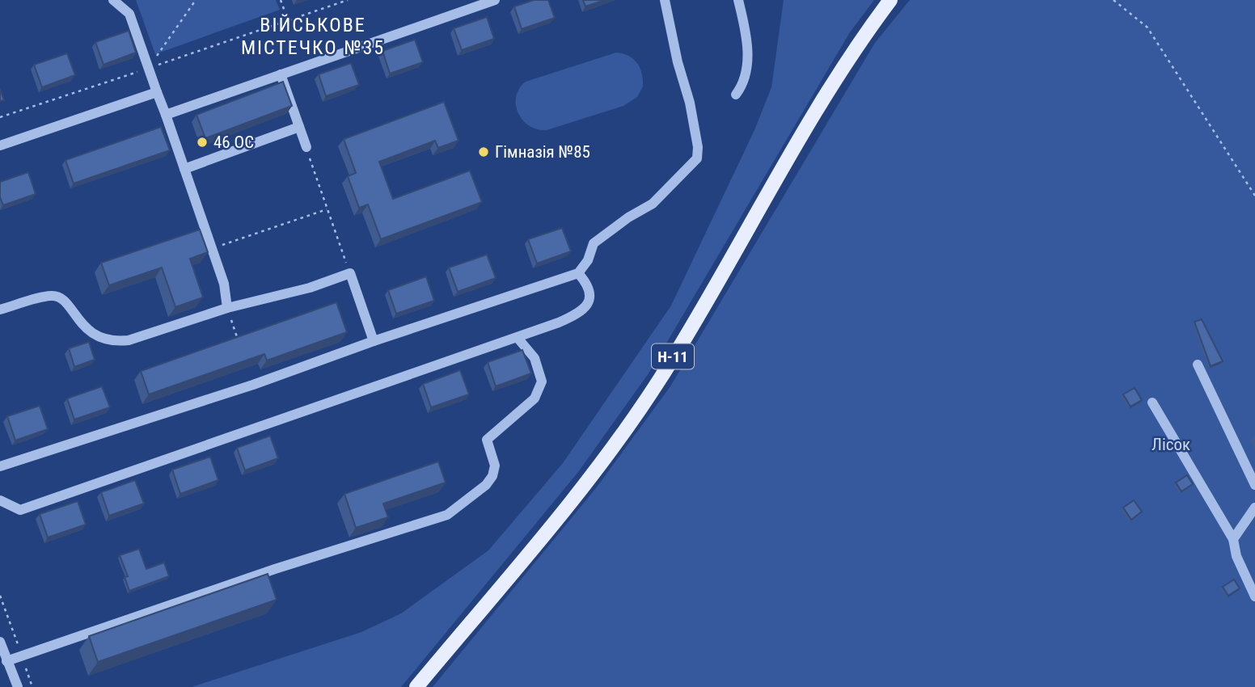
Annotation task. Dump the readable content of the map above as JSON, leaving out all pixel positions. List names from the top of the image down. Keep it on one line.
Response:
{"streets":{"main road":["Н-11"]},"districts":["ВІЙСЬКОВЕ МІСТЕЧКО №35"],"parks":["Лісок"],"places":["46 ОС","Гімназія №85"]}
